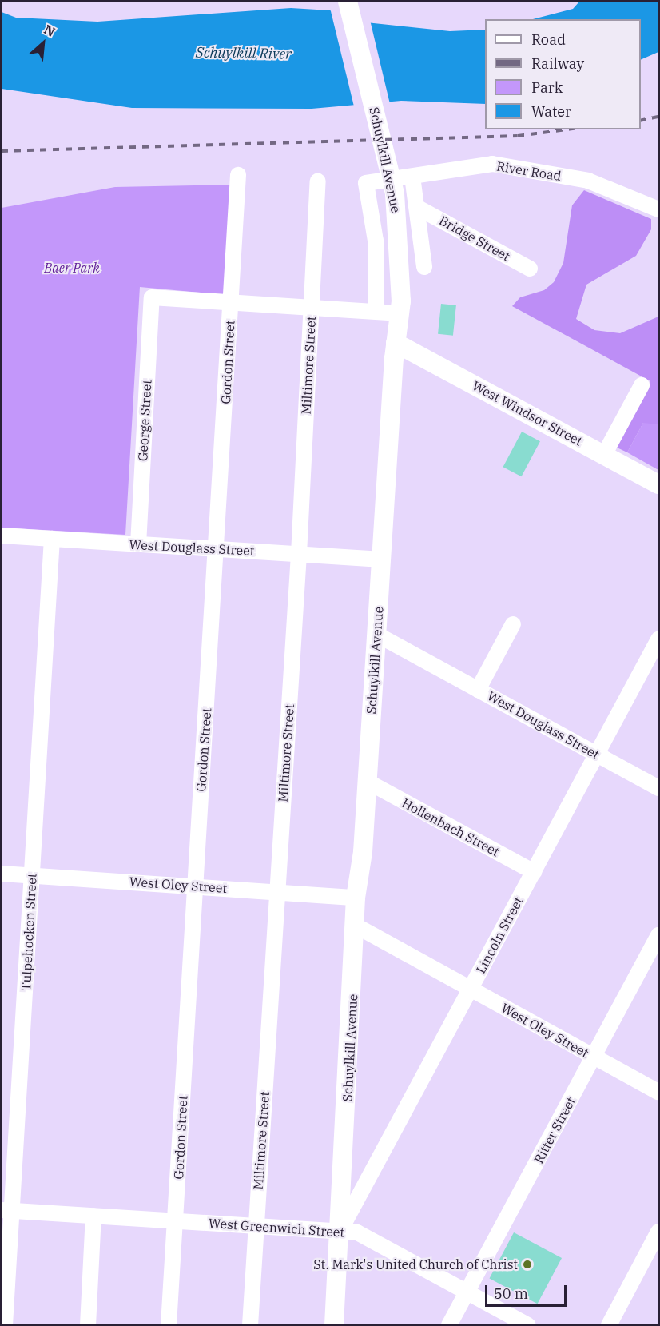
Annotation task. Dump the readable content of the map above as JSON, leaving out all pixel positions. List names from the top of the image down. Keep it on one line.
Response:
{"streets":{"main road":["Schuylkill Avenue","West Windsor Street"],"street":["River Road","Bridge Street","Gordon Street","Miltimore Street","George Street","West Douglass Street","Hollenbach Street","West Oley Street","Tulpehocken Street","Lincoln Street","Ritter Street","West Greenwich Street"]},"crossings":[["Schuylkill Avenue","River Road"],["Schuylkill Avenue","Bridge Street"],["Schuylkill Avenue","West Windsor Street"],["Schuylkill Avenue","West Douglass Street"],["Schuylkill Avenue","Hollenbach Street"],["Schuylkill Avenue","West Oley Street"],["Schuylkill Avenue","Lincoln Street"],["Schuylkill Avenue","West Greenwich Street"],["Gordon Street","George Street"],["Gordon Street","West Douglass Street"],["Gordon Street","West Oley Street"],["Gordon Street","West Greenwich Street"],["Miltimore Street","West Douglass Street"],["Miltimore Street","West Oley Street"],["Miltimore Street","West Greenwich Street"],["George Street","West Douglass Street"],["West Douglass Street","Tulpehocken Street"],["West Douglass Street","Lincoln Street"],["Hollenbach Street","Lincoln Street"],["West Oley Street","Tulpehocken Street"],["West Oley Street","Lincoln Street"],["West Oley Street","Ritter Street"],["Tulpehocken Street","West Greenwich Street"],["Lincoln Street","West Greenwich Street"],["Ritter Street","West Greenwich Street"]],"water":["Schuylkill River"],"parks":["Baer Park"],"places":["St. Mark's United Church of Christ"],"legend":["Road","Railway","Park","Water"],"scale_bar":"50 m","north":"top right"}
